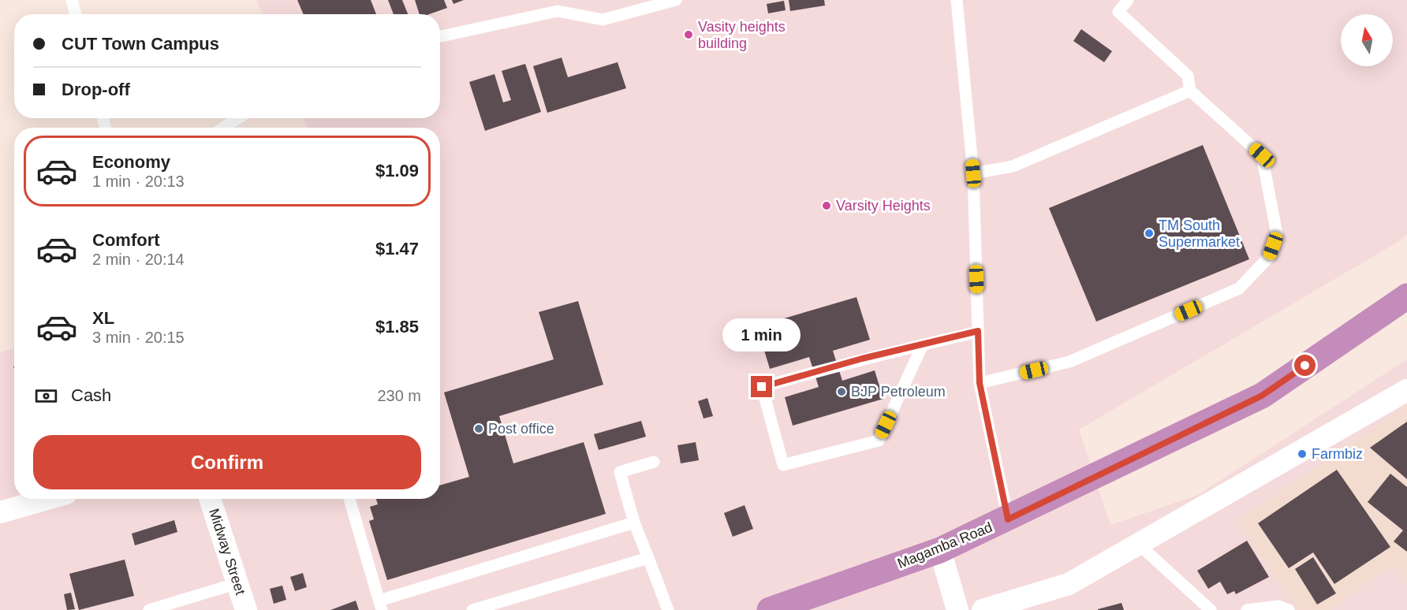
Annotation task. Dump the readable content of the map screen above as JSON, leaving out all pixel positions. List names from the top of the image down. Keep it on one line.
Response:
{"streets":{"highway":["Magamba Road"],"street":["Midway Street"]},"places":["Vasity heights building","Varsity Heights","TM South Supermarket","BJP Petroleum","Post office","Farmbiz"],"north":"top","page":{"banner":["CUT Town Campus","Drop-off"],"list":[{"name":"Economy","note":"1 min · 20:13","value":"$1.09"},{"name":"Comfort","note":"2 min · 20:14","value":"$1.47"},{"name":"XL","note":"3 min · 20:15","value":"$1.85"}],"bubble":"1 min","pay":["Cash","230 m"],"buttons":"Confirm"}}
